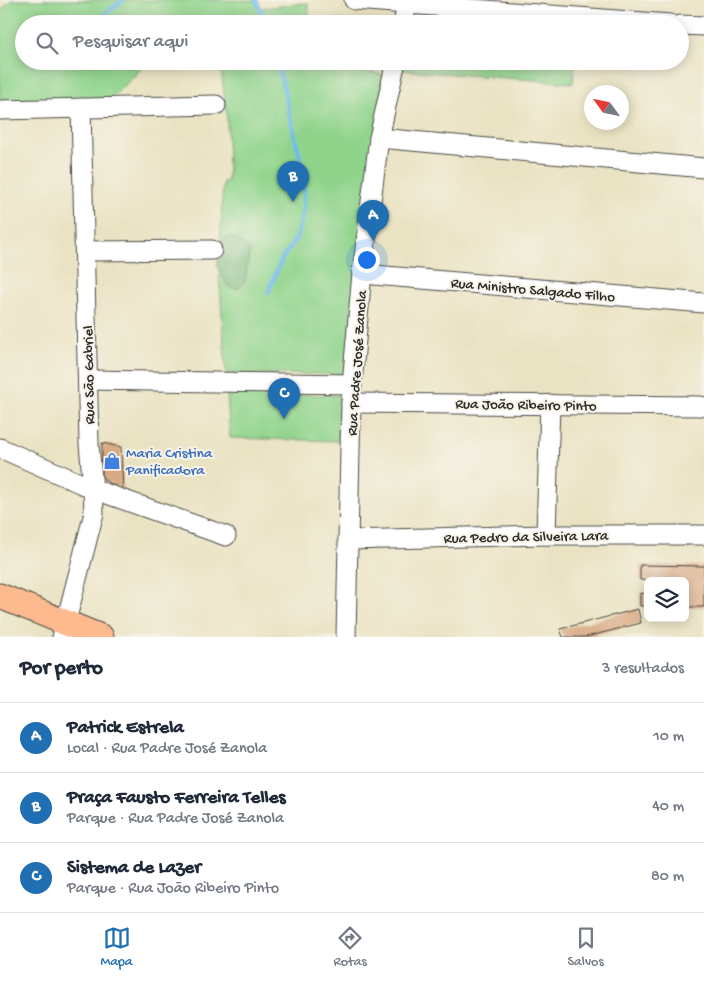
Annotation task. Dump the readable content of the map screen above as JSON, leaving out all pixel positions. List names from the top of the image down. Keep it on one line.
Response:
{"streets":{"street":["Rua Ministro Salgado Filho","Rua Padre José Zanola","Rua São Gabriel","Rua João Ribeiro Pinto","Rua Pedro da Silveira Lara"]},"crossings":[["Rua Ministro Salgado Filho","Rua Padre José Zanola"],["Rua Padre José Zanola","Rua João Ribeiro Pinto"],["Rua Padre José Zanola","Rua Pedro da Silveira Lara"],["Rua São Gabriel","Rua João Ribeiro Pinto"]],"places":{"shop":["Maria Cristina Panificadora"]},"north":"top left","page":{"search":"Pesquisar aqui","pins":["B","A","C"],"heading":["Por perto","3 resultados"],"list":[{"mark":"A","name":"Patrick Estrela","note":"Local · Rua Padre José Zanola","value":"10 m"},{"mark":"B","name":"Praça Fausto Ferreira Telles","note":"Parque · Rua Padre José Zanola","value":"40 m"},{"mark":"C","name":"Sistema de Lazer","note":"Parque · Rua João Ribeiro Pinto","value":"80 m"}],"nav":["Mapa","Rotas","Salvos"]}}
